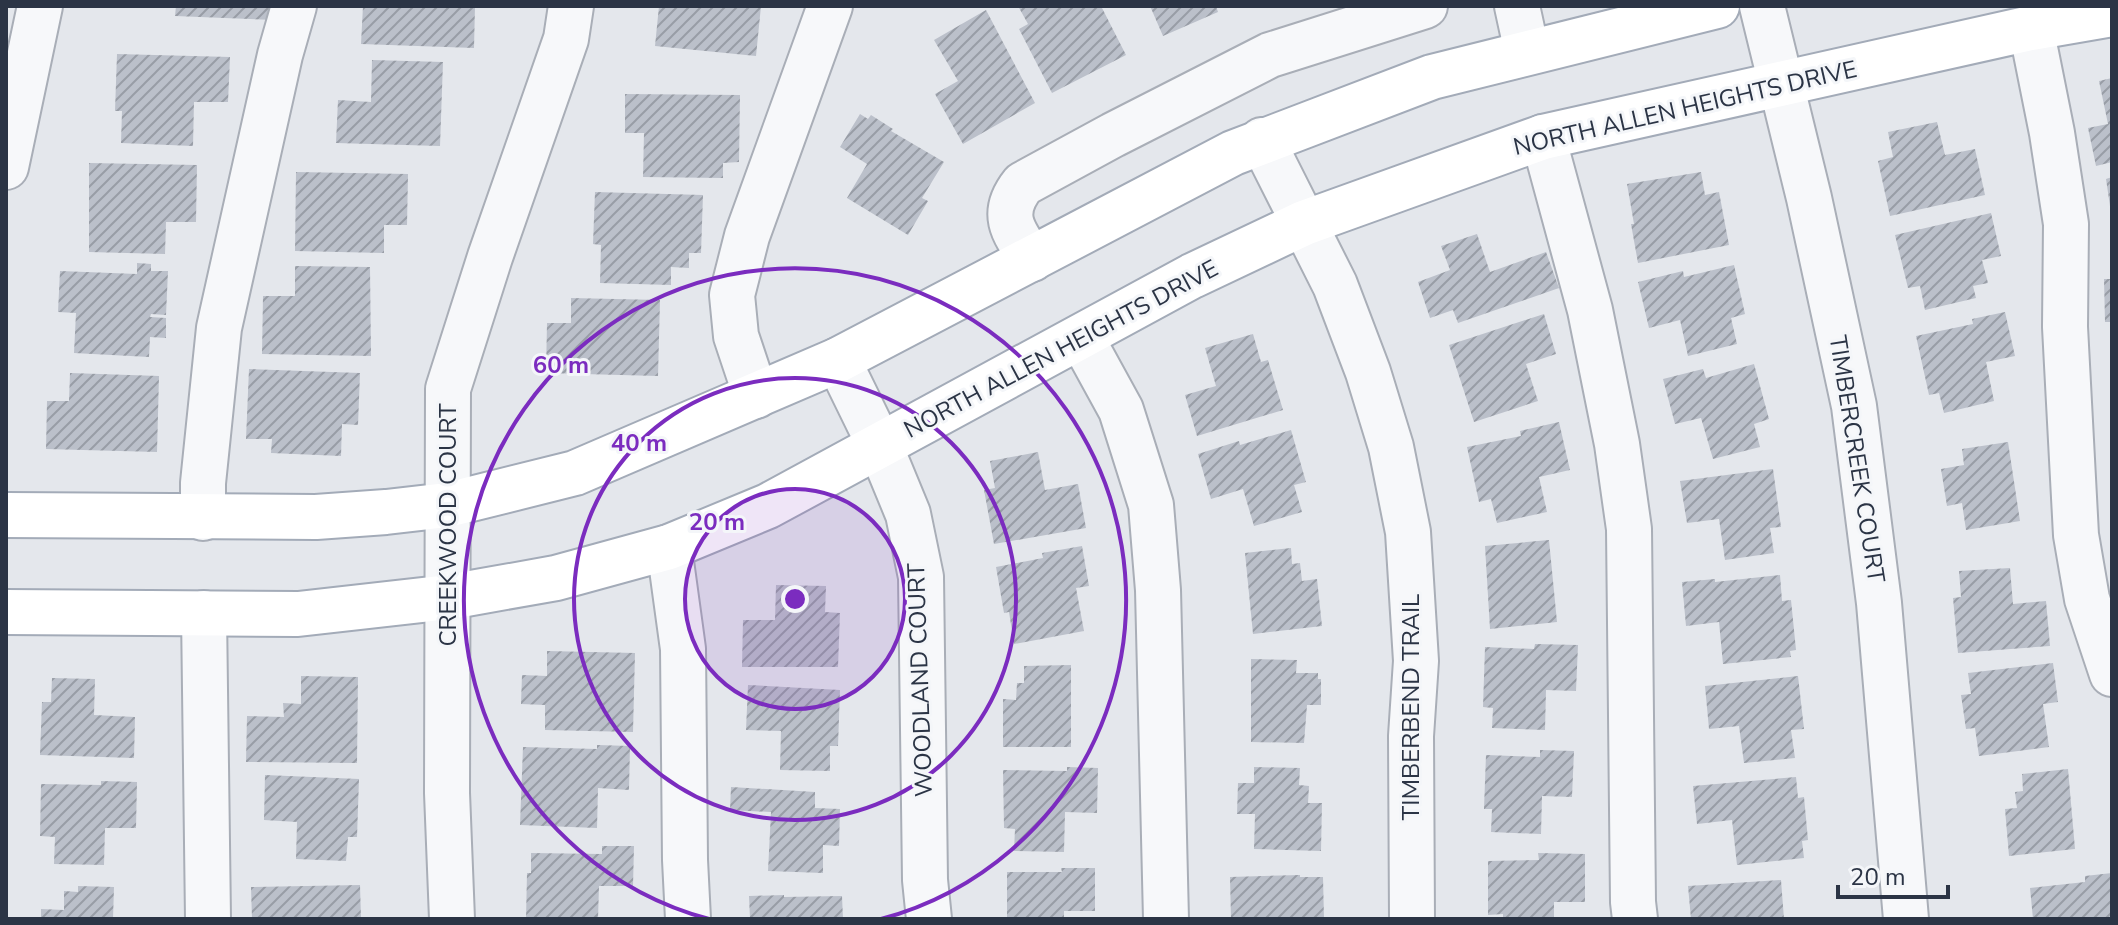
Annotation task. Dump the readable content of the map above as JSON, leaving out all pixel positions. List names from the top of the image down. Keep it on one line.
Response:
{"streets":{"main road":["NORTH ALLEN HEIGHTS DRIVE"],"street":["TIMBERCREEK COURT","CREEKWOOD COURT","WOODLAND COURT","TIMBERBEND TRAIL"]},"crossings":[["NORTH ALLEN HEIGHTS DRIVE","TIMBERCREEK COURT"],["NORTH ALLEN HEIGHTS DRIVE","CREEKWOOD COURT"],["NORTH ALLEN HEIGHTS DRIVE","WOODLAND COURT"],["NORTH ALLEN HEIGHTS DRIVE","TIMBERBEND TRAIL"]],"scale_bar":"20 m","rings":["60 m","40 m","20 m"]}
